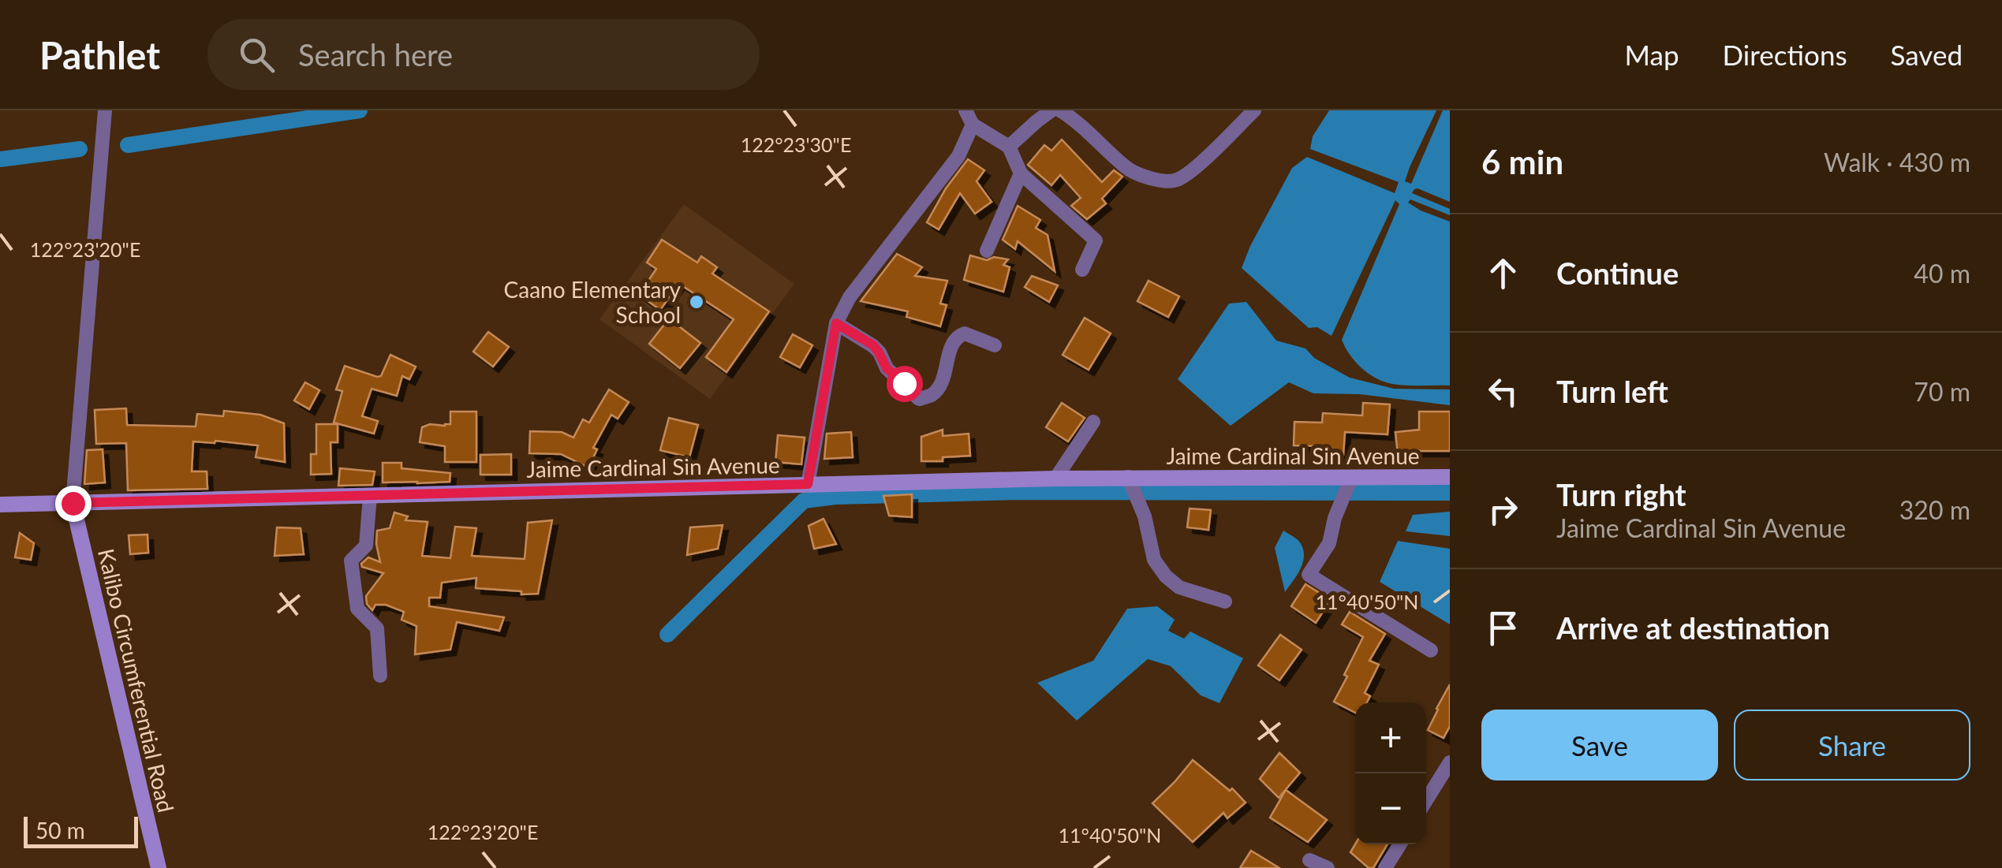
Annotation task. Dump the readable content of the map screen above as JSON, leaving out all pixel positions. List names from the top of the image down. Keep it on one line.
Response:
{"streets":{"main road":["Jaime Cardinal Sin Avenue","Kalibo Circumferential Road"]},"crossings":[["Jaime Cardinal Sin Avenue","Kalibo Circumferential Road"]],"places":["Caano Elementary School"],"scale_bar":"50 m","page":{"header":"Pathlet","search":"Search here","nav":["Map","Directions","Saved"],"heading":["6 min","Walk · 430 m"],"list":[["Continue","40 m"],["Turn left","70 m"],["Turn right","Jaime Cardinal Sin Avenue","320 m"],"Arrive at destination"],"buttons":["Save","Share"],"map_buttons":["+","−"],"scale":"50 m"},"coordinates":["122°23'30\"E","122°23'20\"E","11°40'50\"N"]}
